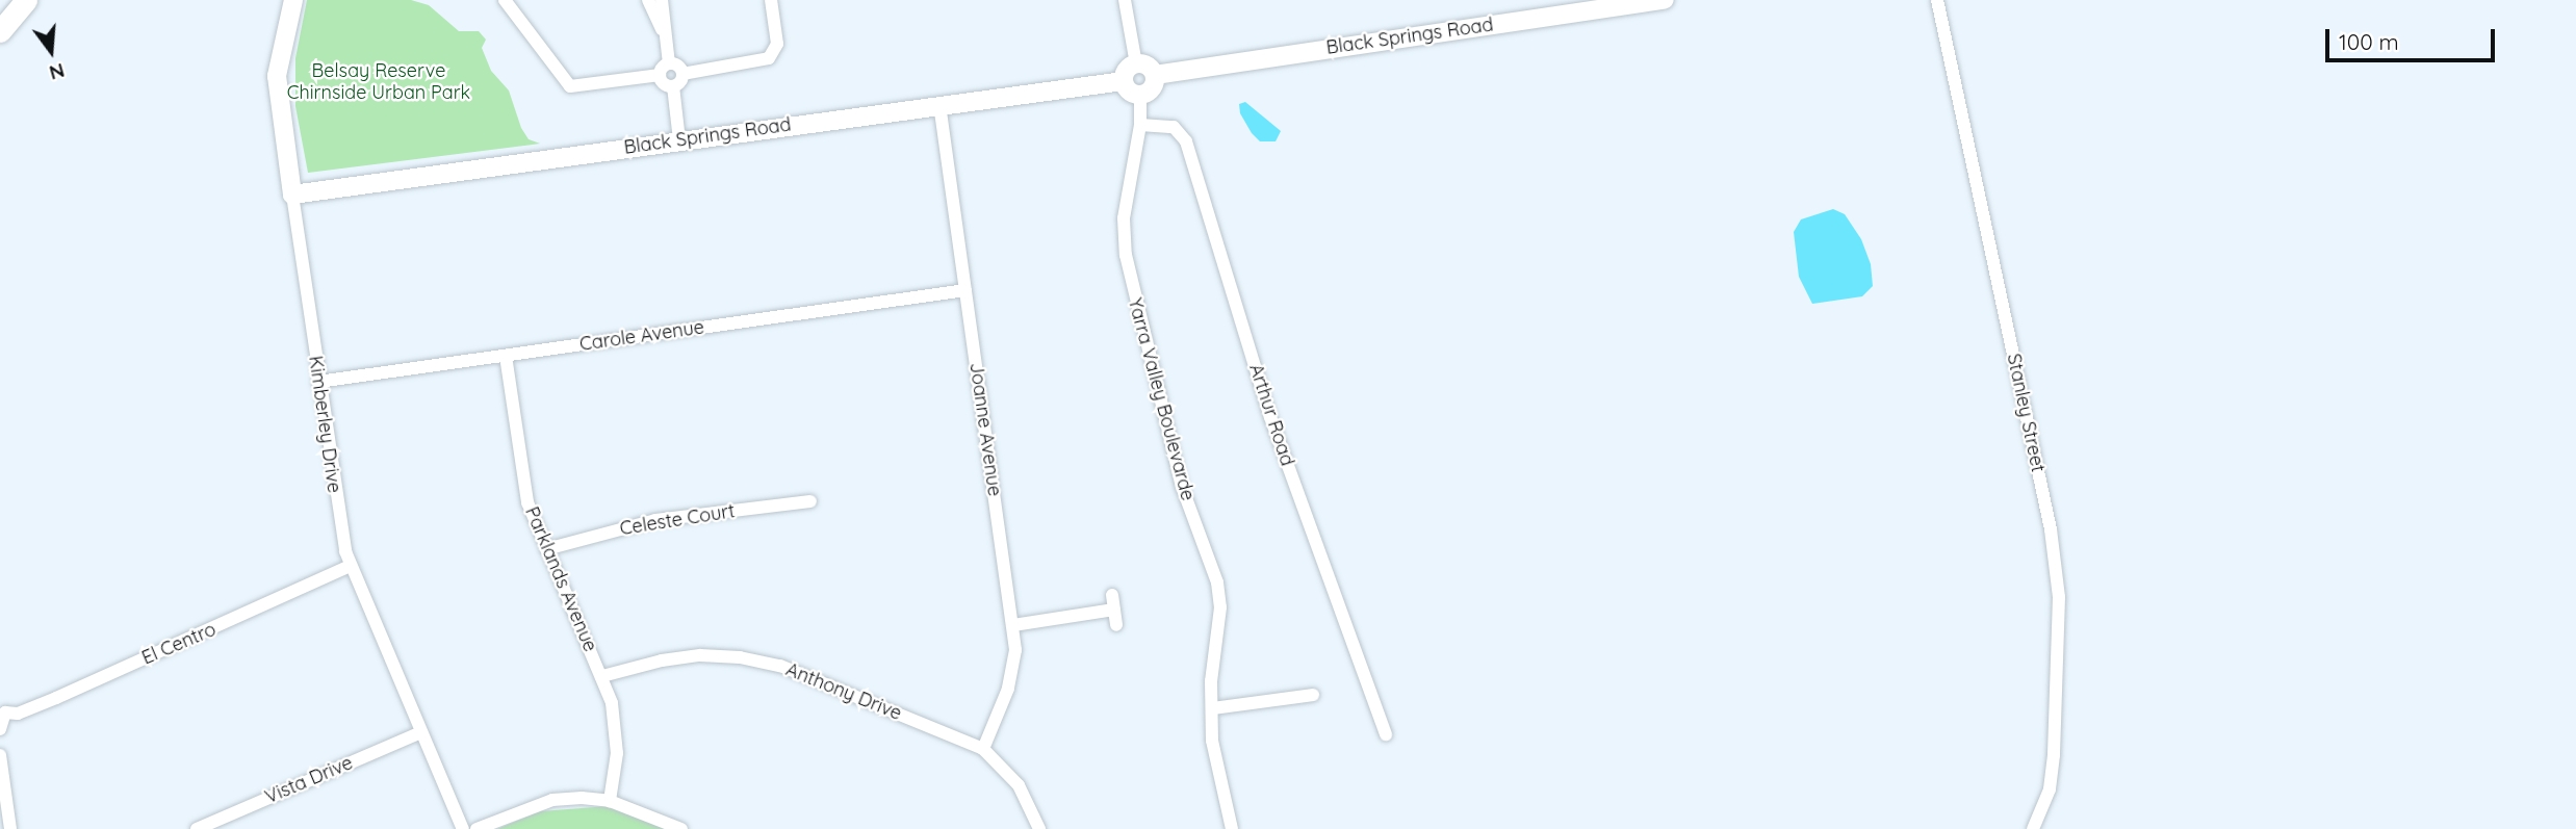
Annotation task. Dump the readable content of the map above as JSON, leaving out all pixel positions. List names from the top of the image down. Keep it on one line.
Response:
{"streets":{"main road":["Black Springs Road","Kimberley Drive"],"street":["Carole Avenue","Yarra Valley Boulevarde","Stanley Street","Arthur Road","Joanne Avenue","Celeste Court","Parklands Avenue","El Centro","Anthony Drive","Vista Drive"]},"crossings":[["Black Springs Road","Yarra Valley Boulevarde"],["Black Springs Road","Kimberley Drive"],["Black Springs Road","Joanne Avenue"],["Carole Avenue","Kimberley Drive"],["Carole Avenue","Joanne Avenue"],["Carole Avenue","Parklands Avenue"],["Yarra Valley Boulevarde","Arthur Road"],["Kimberley Drive","El Centro"],["Kimberley Drive","Vista Drive"],["Joanne Avenue","Anthony Drive"],["Celeste Court","Parklands Avenue"],["Parklands Avenue","Anthony Drive"]],"parks":["Belsay Reserve Chirnside Urban Park"],"scale_bar":"100 m","north":"bottom"}
